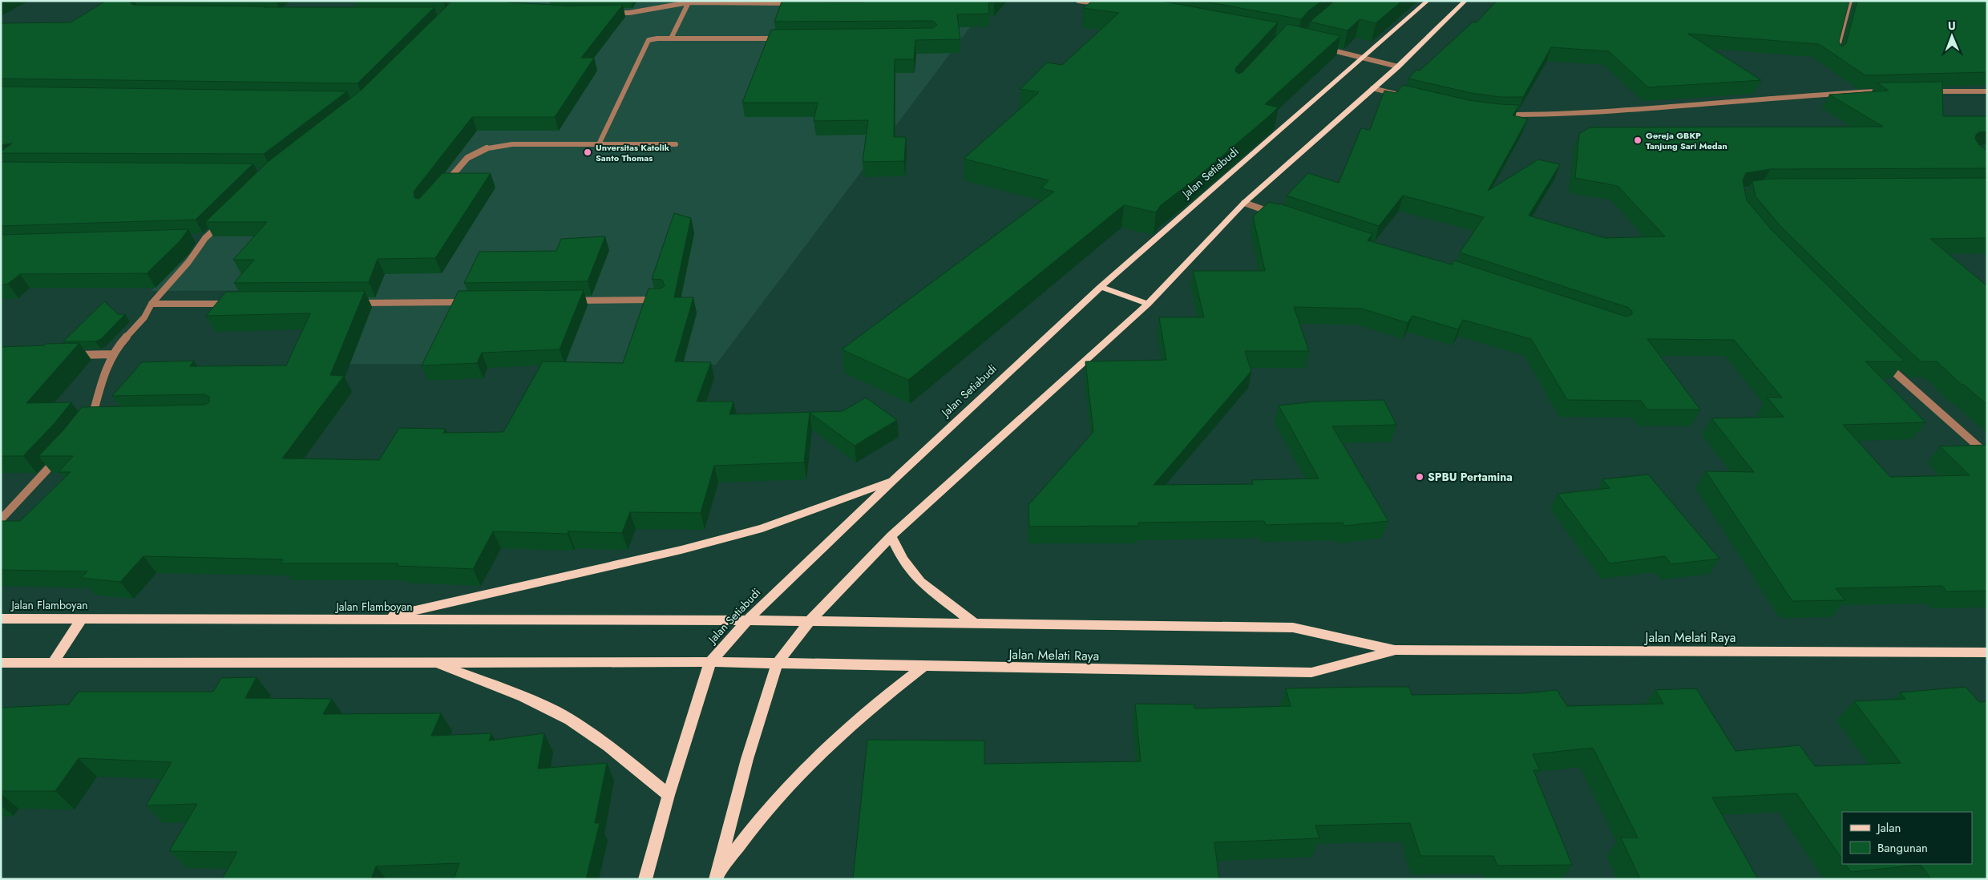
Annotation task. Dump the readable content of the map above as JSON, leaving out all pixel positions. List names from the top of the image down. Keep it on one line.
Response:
{"streets":{"main road":["Jalan Setiabudi","Jalan Flamboyan","Jalan Melati Raya"]},"crossings":[["Jalan Setiabudi","Jalan Flamboyan"],["Jalan Setiabudi","Jalan Melati Raya"],["Jalan Flamboyan","Jalan Melati Raya"]],"places":["Gereja GBKP Tanjung Sari Medan","Unversitas Katolik Santo Thomas","SPBU Pertamina"],"legend":["Jalan","Bangunan"],"north":"top"}
